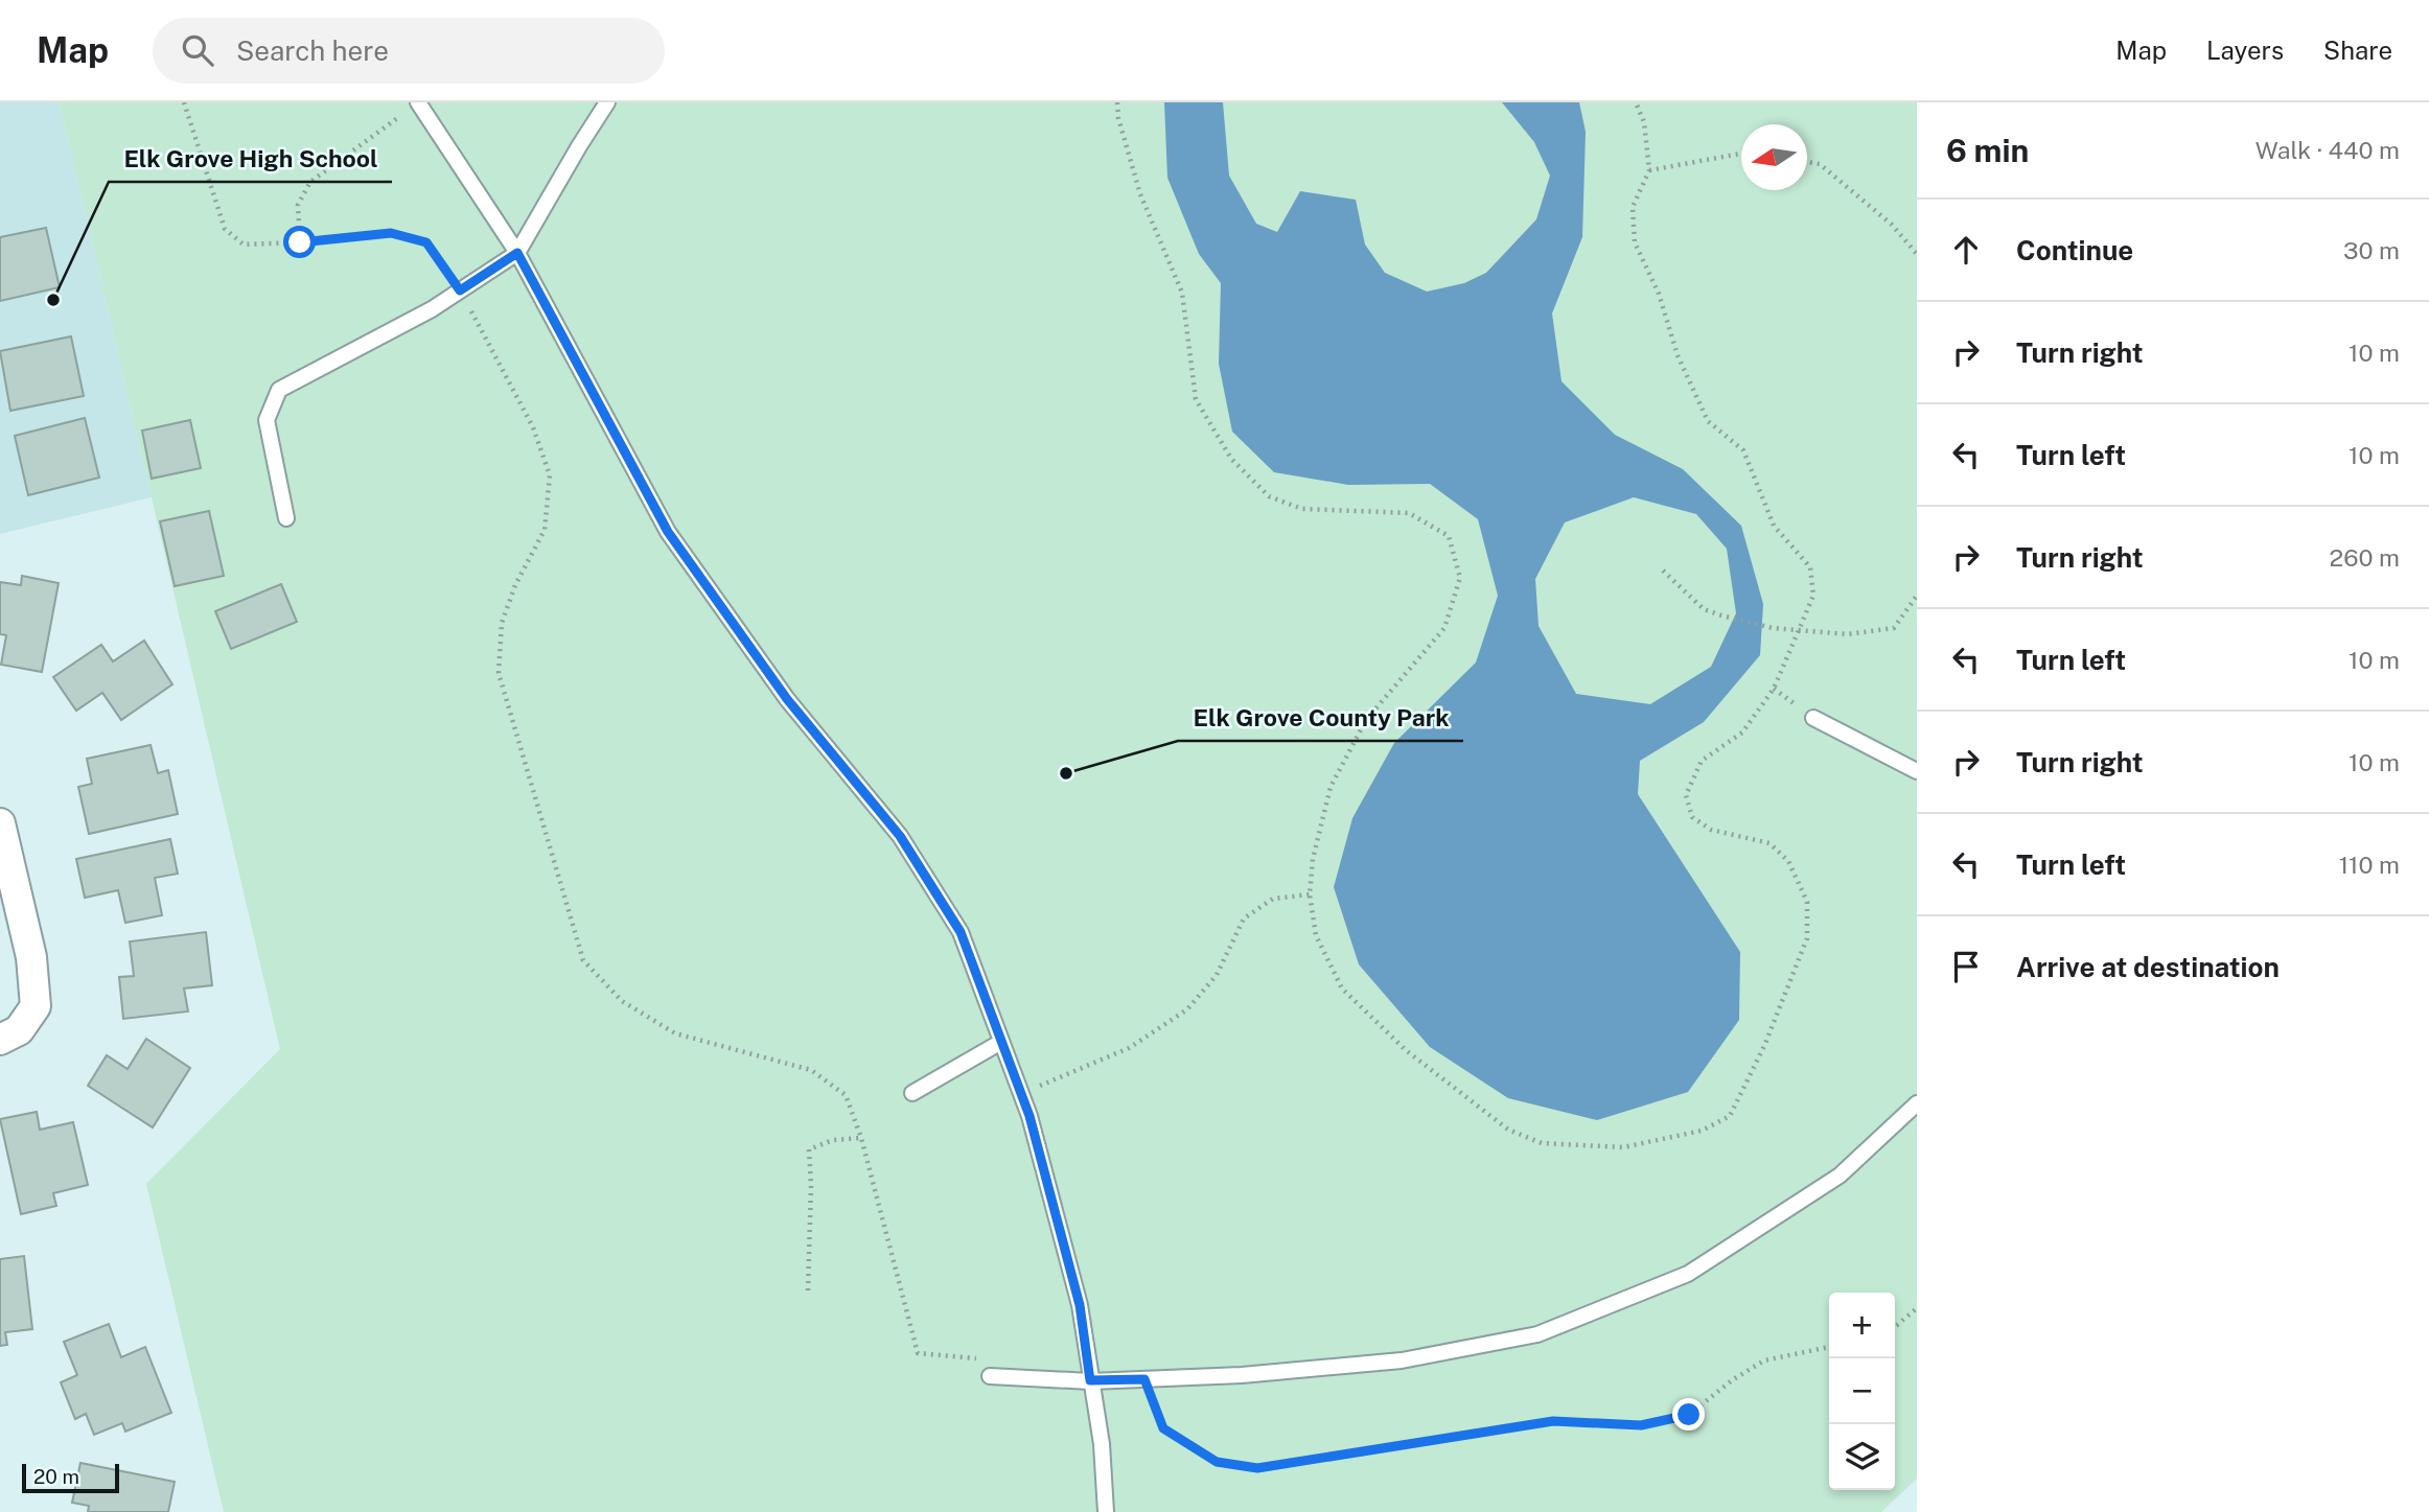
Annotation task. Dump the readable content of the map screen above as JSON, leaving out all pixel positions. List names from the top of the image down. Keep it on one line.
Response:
{"places":["Elk Grove High School","Elk Grove County Park"],"scale_bar":"20 m","north":"left","page":{"header":"Map","search":"Search here","nav":["Map","Layers","Share"],"heading":["6 min","Walk · 440 m"],"list":[["Continue","30 m"],["Turn right","10 m"],["Turn left","10 m"],["Turn right","260 m"],["Turn left","10 m"],["Turn right","10 m"],["Turn left","110 m"],"Arrive at destination"],"map_buttons":["+","−"],"scale":"20 m"}}
